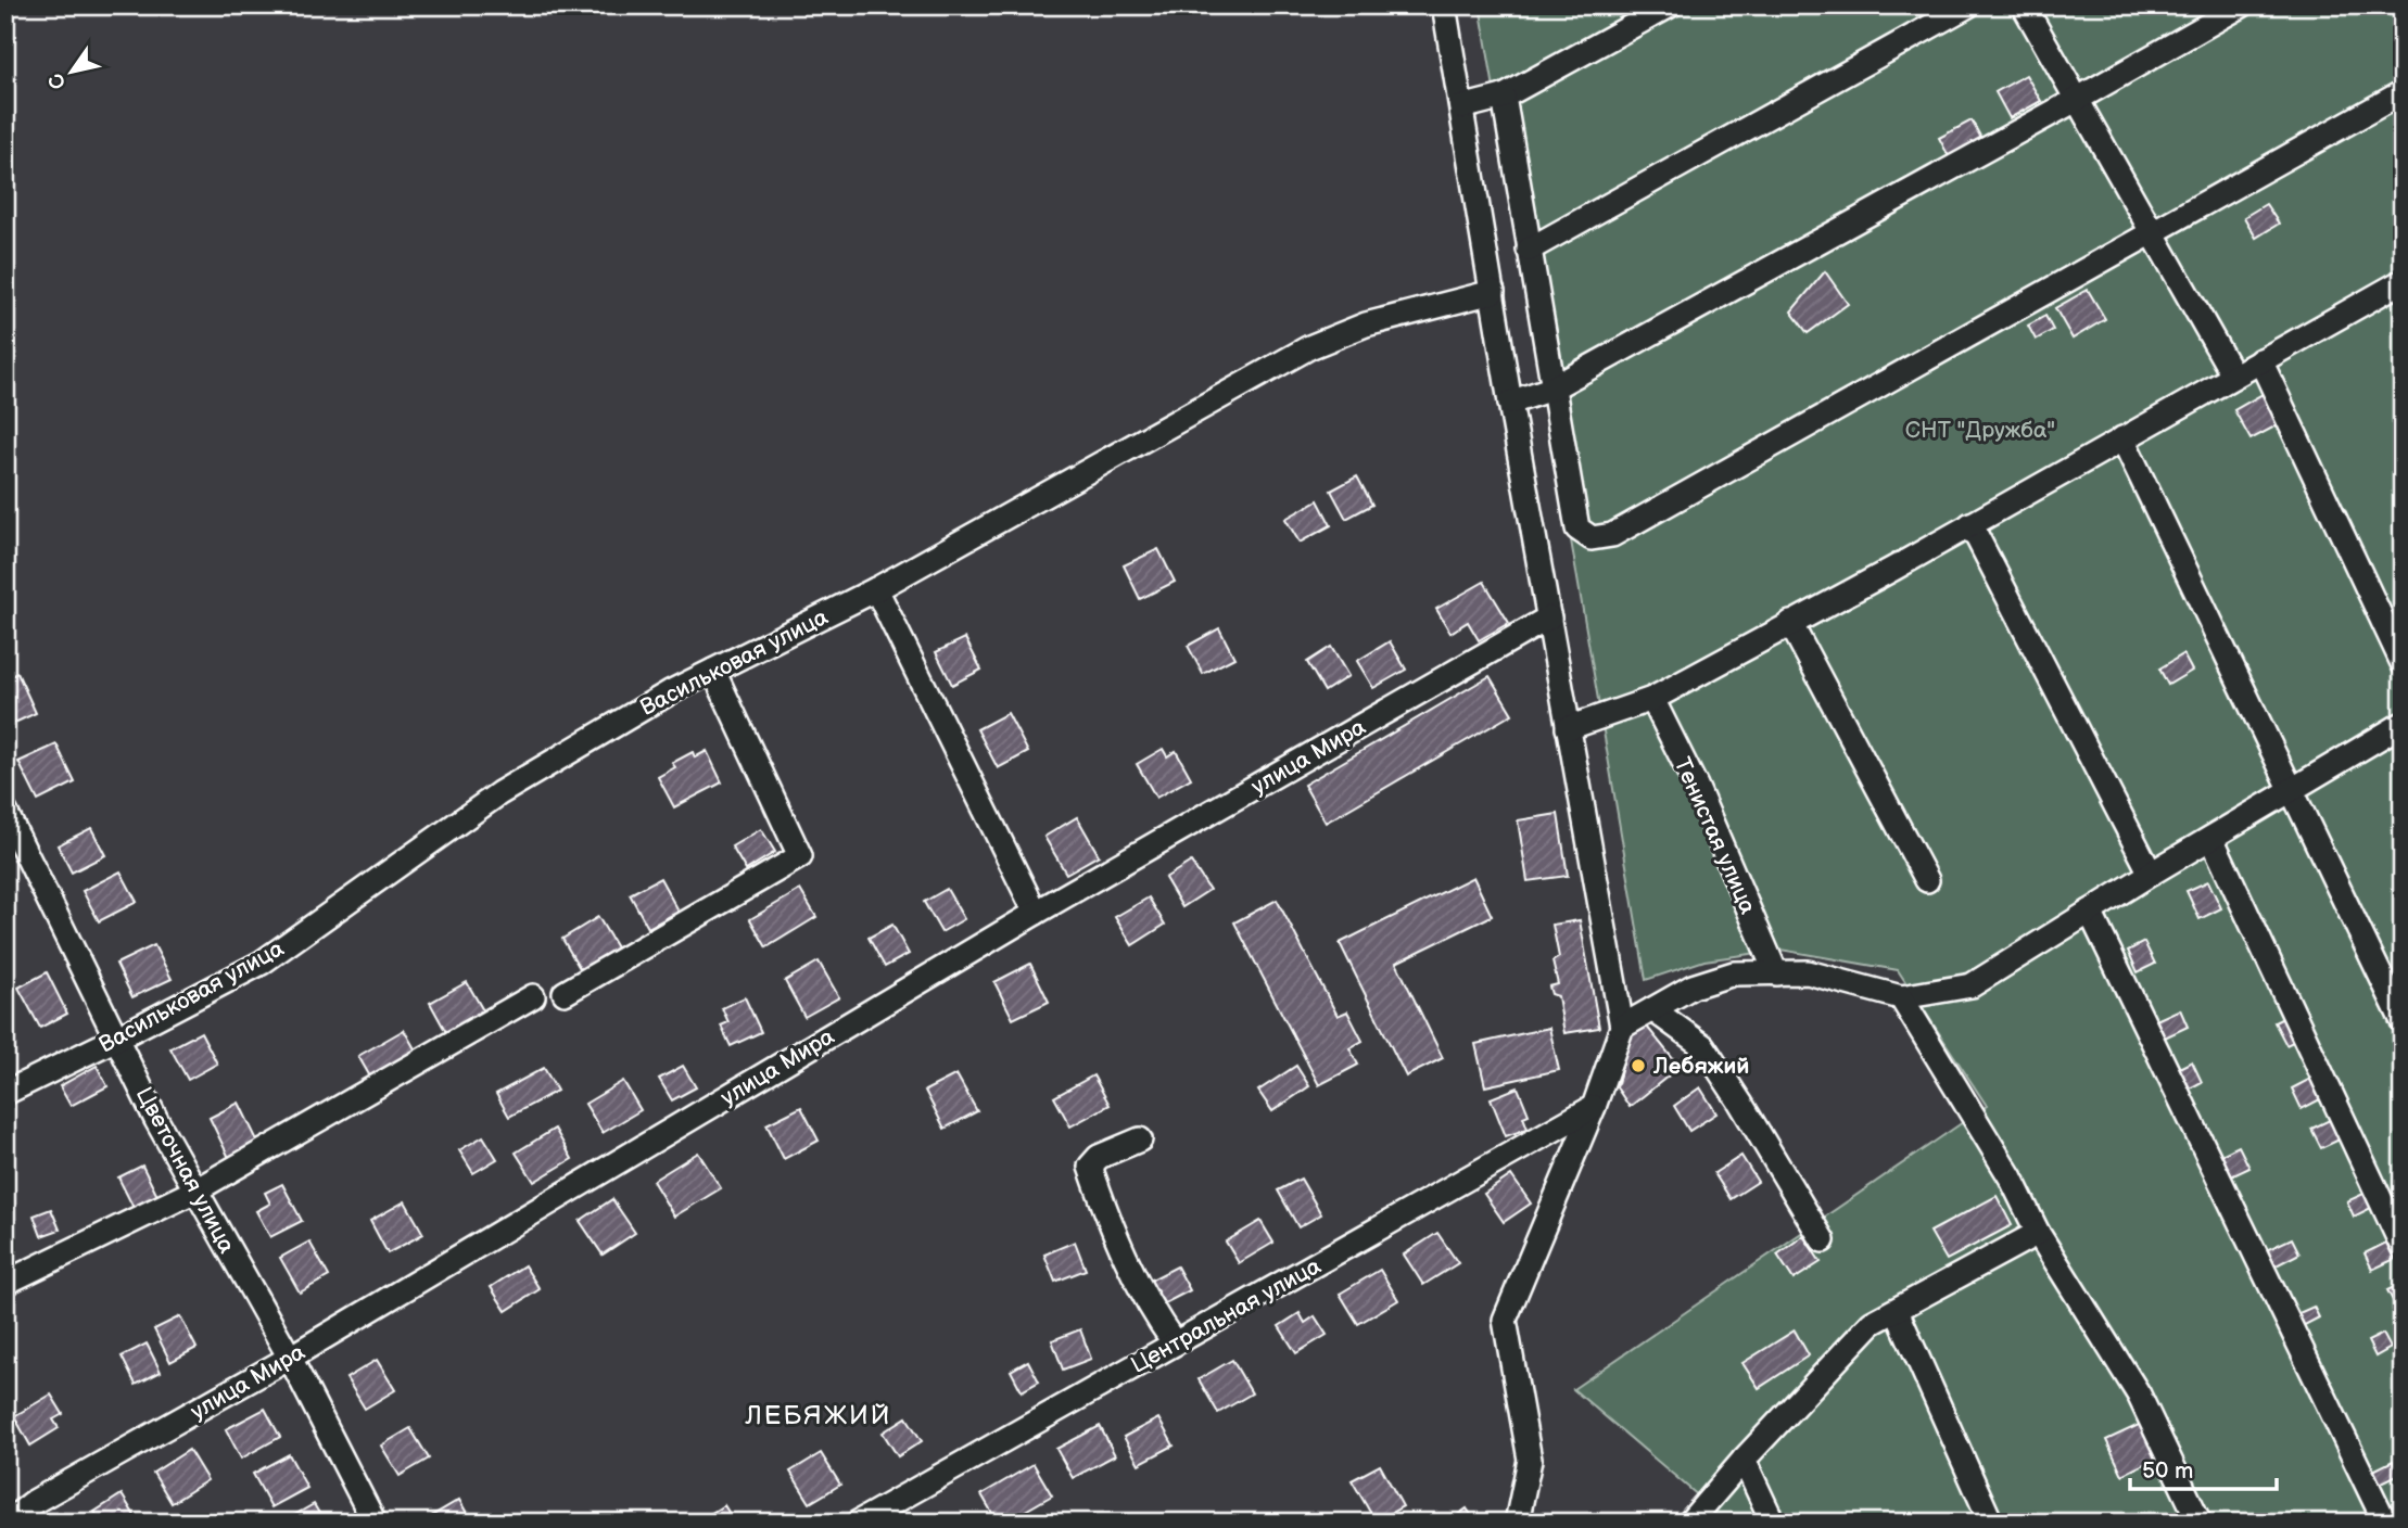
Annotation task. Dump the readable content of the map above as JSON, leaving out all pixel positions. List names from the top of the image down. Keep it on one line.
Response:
{"streets":{"street":["Васильковая улица","улица Мира","Тенистая улица","Цветочная улица","Центральная улица"]},"crossings":[["Васильковая улица","Цветочная улица"],["улица Мира","Цветочная улица"]],"districts":["ЛЕБЯЖИЙ"],"parks":["СНТ \"Дружба\""],"places":["Лебяжий"],"scale_bar":"50 m","north":"bottom left"}
